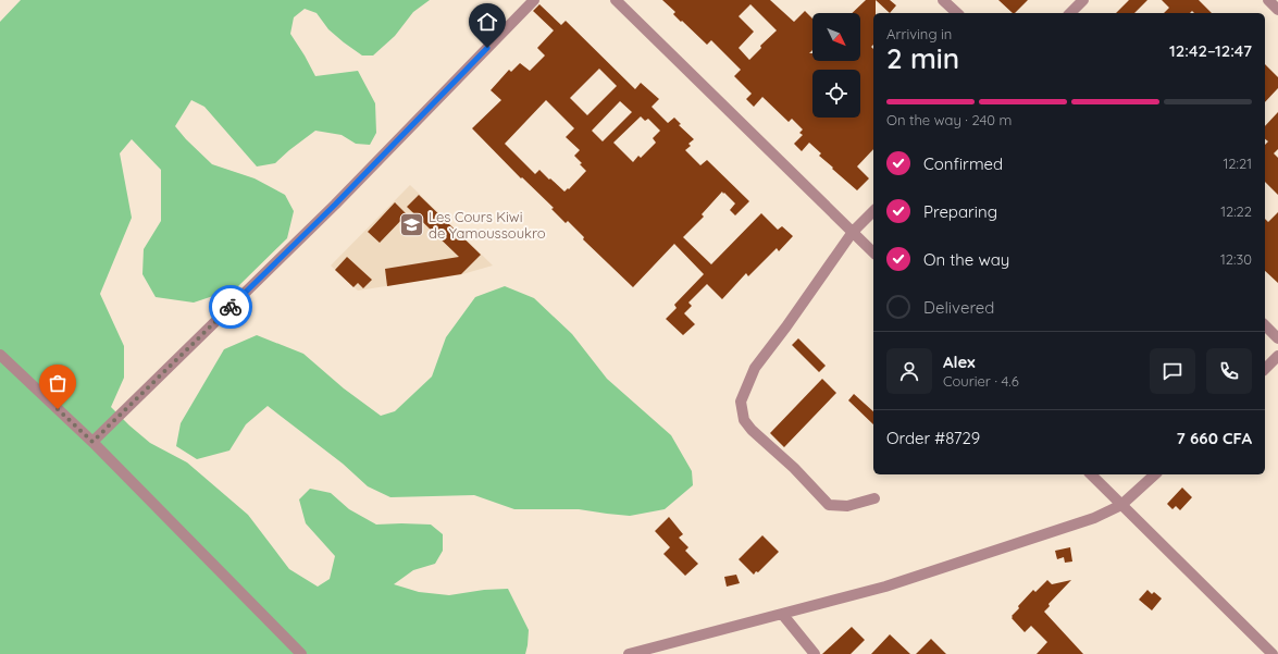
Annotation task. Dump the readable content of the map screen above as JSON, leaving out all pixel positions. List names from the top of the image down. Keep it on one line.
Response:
{"places":{"school or university":["Les Cours Kiwi de Yamoussoukro"]},"north":"bottom right","page":{"heading":["2 min","Arriving in","12:42–12:47"],"panel":["Alex","Courier · 4.6","Order #8729","7 660 CFA"],"bar":"On the way · 240 m","list":[["Confirmed","12:21"],["Preparing","12:22"],["On the way","12:30"],"Delivered"]}}
